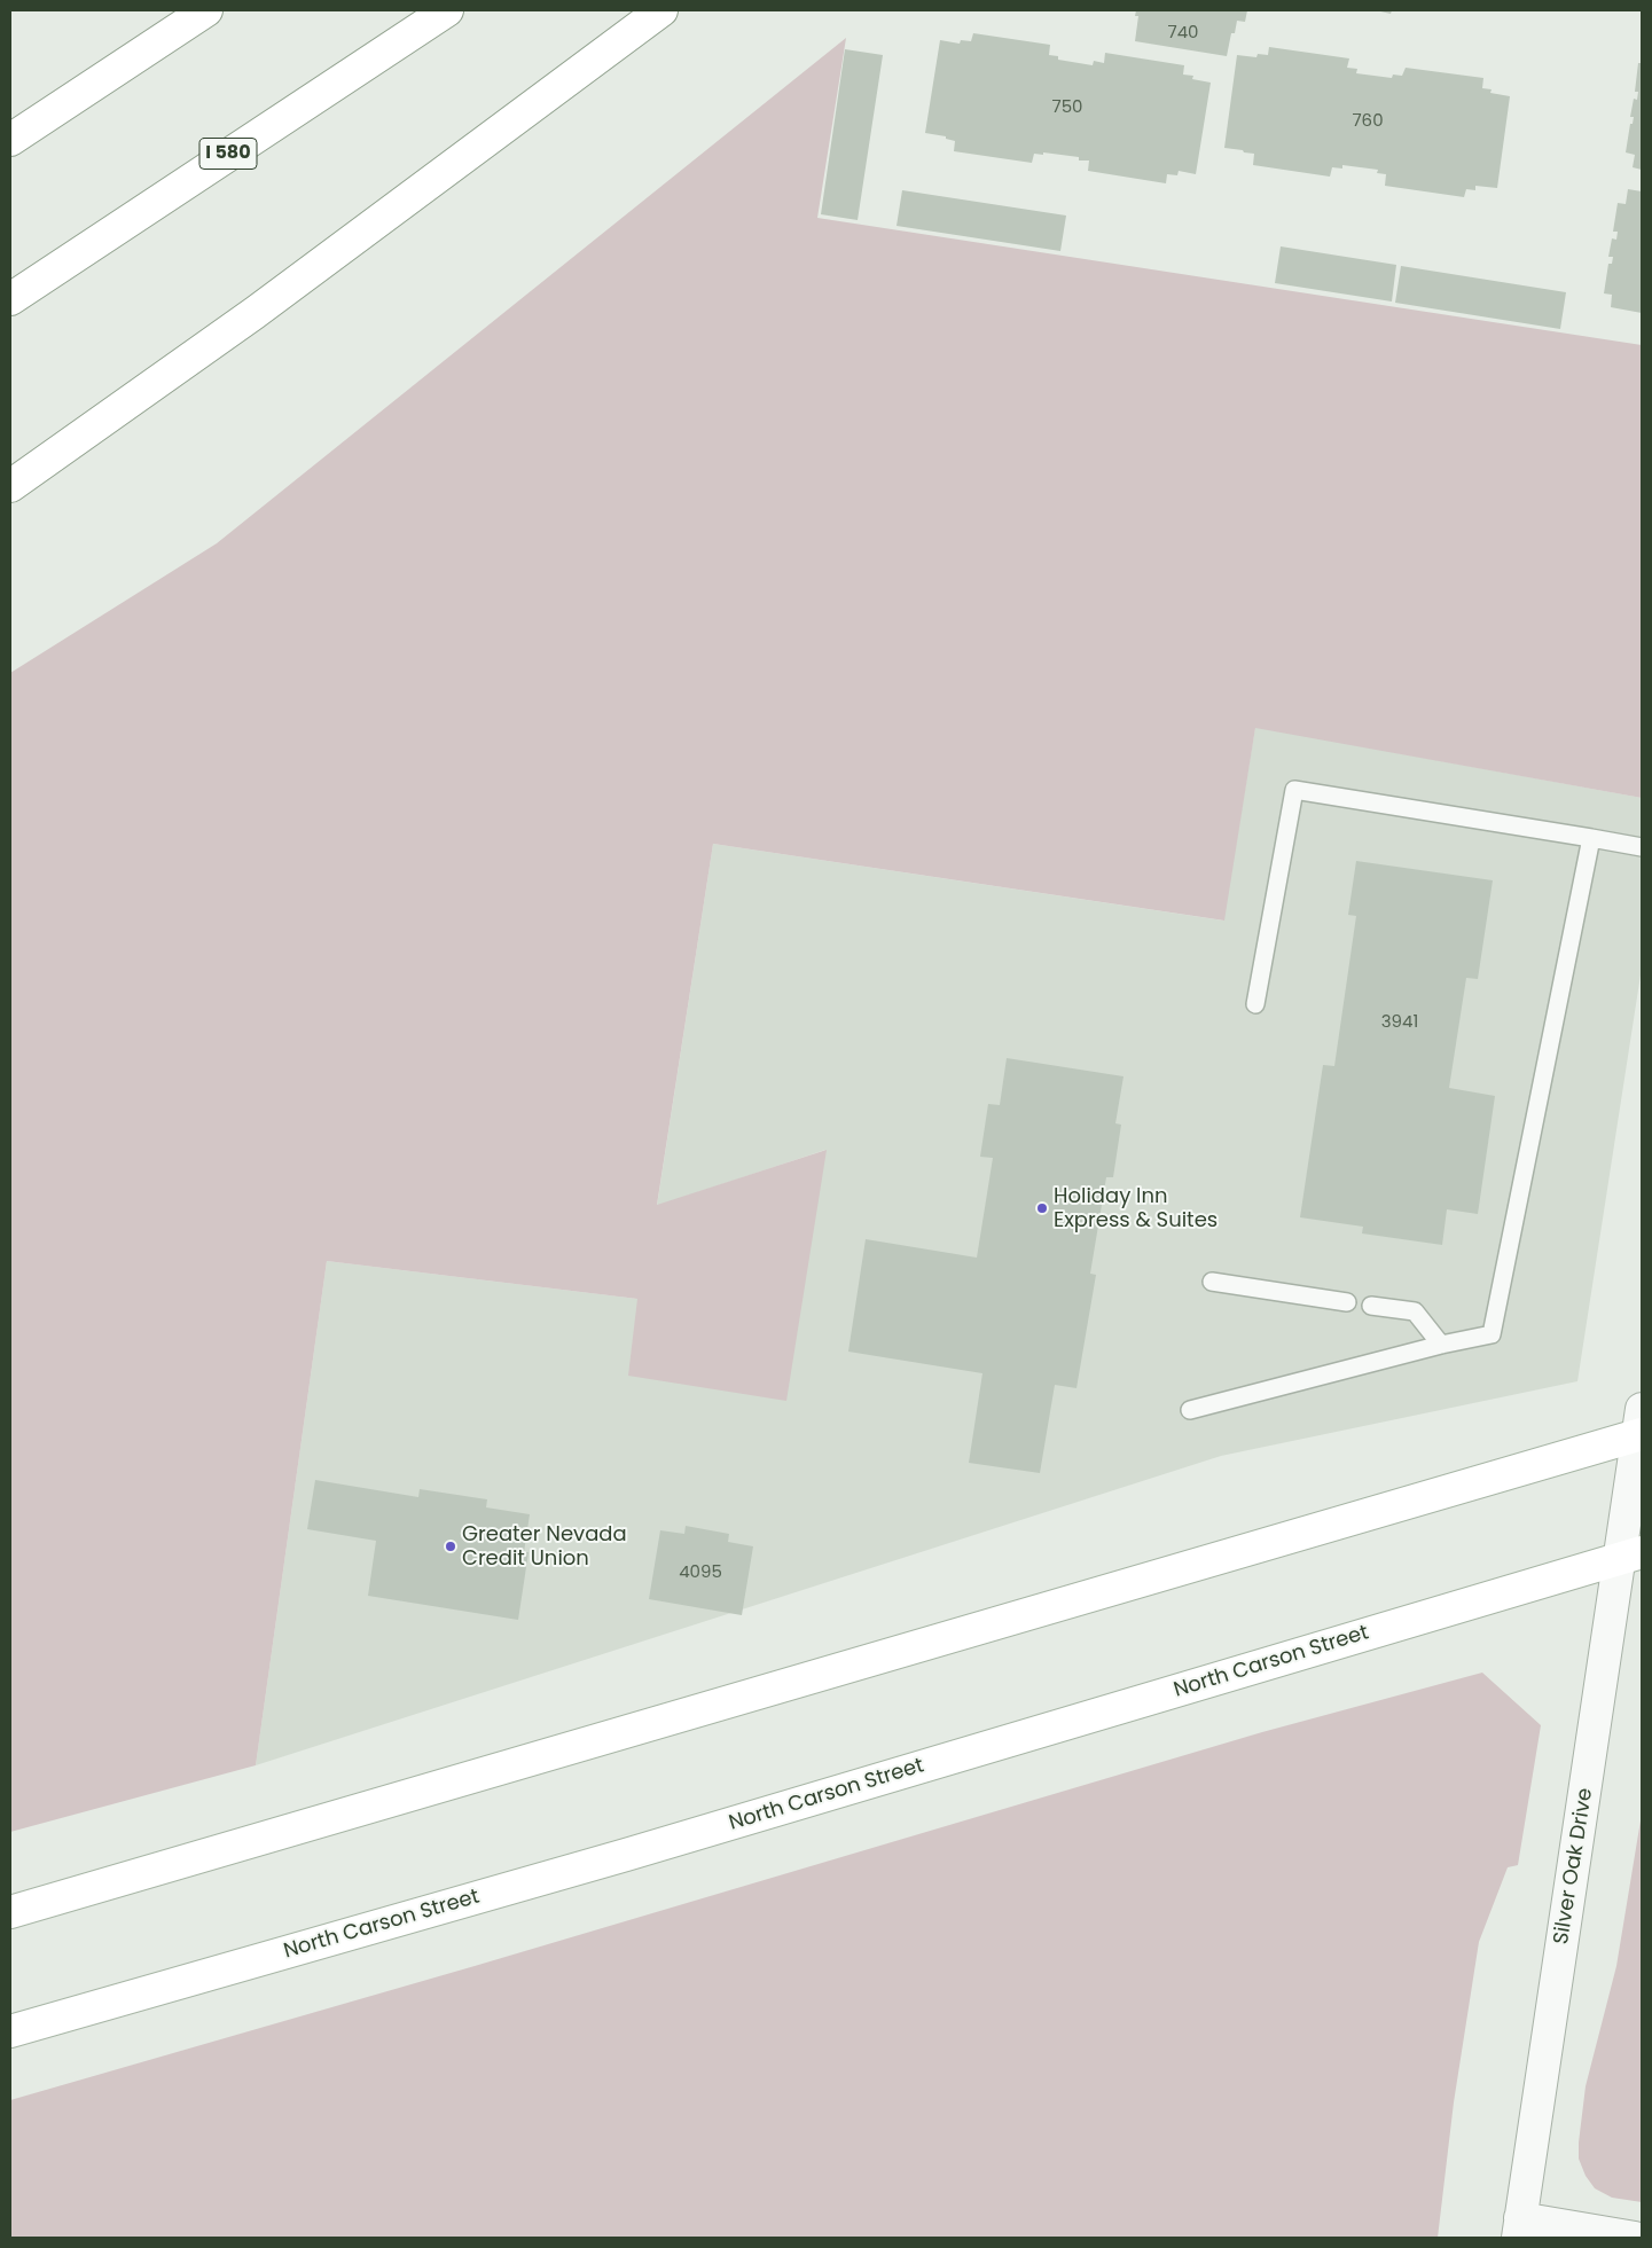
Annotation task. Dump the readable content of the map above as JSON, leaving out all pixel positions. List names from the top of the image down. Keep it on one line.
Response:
{"streets":{"main road":["I 580","North Carson Street"],"street":["Silver Oak Drive"]},"crossings":[["North Carson Street","Silver Oak Drive"]],"places":["Holiday Inn Express & Suites","Greater Nevada Credit Union"],"house_numbers":["740","750","760","3941","4095"]}
